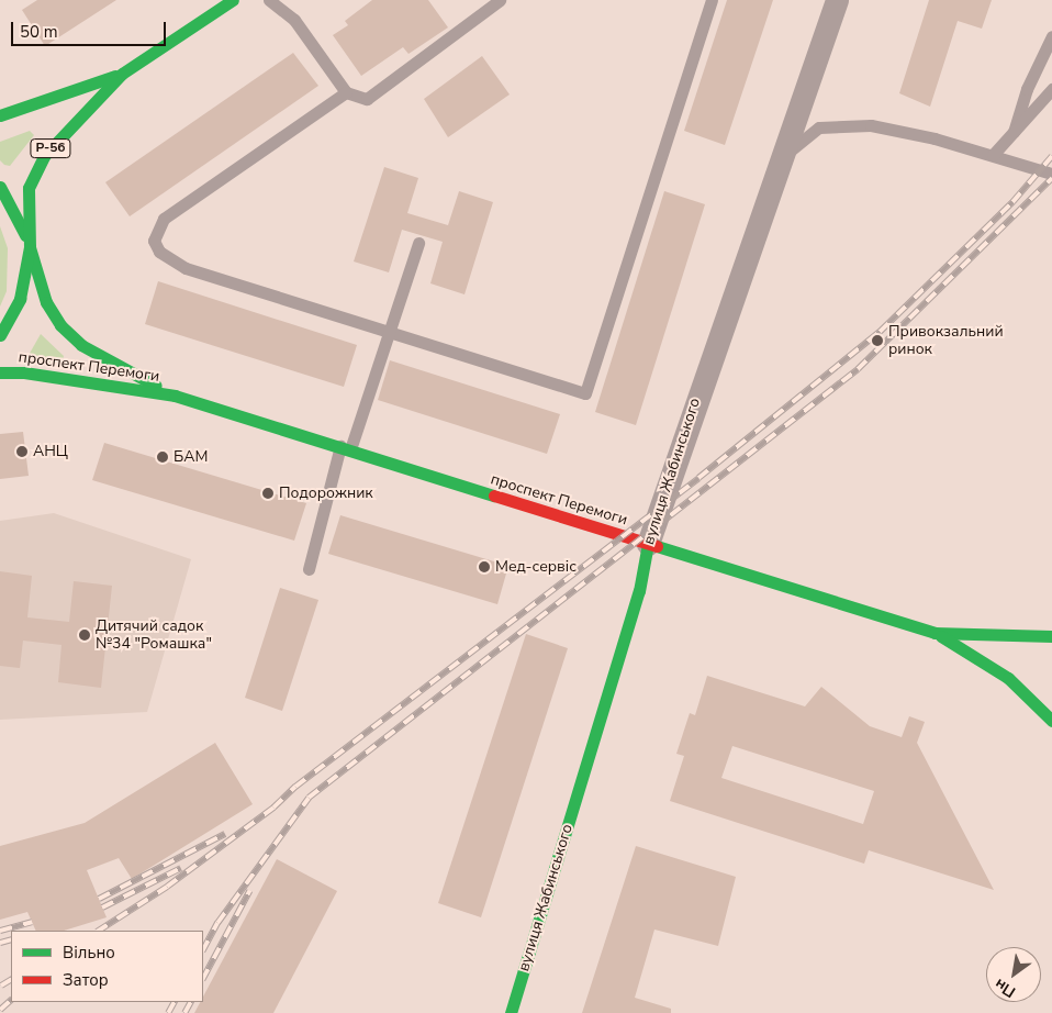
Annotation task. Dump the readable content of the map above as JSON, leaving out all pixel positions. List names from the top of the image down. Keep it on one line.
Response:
{"streets":{"main road":["Р-56","проспект Перемоги","вулиця Жабинського"]},"crossings":[["Р-56","проспект Перемоги"],["проспект Перемоги","вулиця Жабинського"]],"places":["Привокзальний ринок","АНЦ","БАМ","Подорожник","Мед-сервіс","Дитячий садок №34 \"Ромашка\""],"legend":["Вільно","Затор"],"scale_bar":"50 m","north":"bottom left"}
